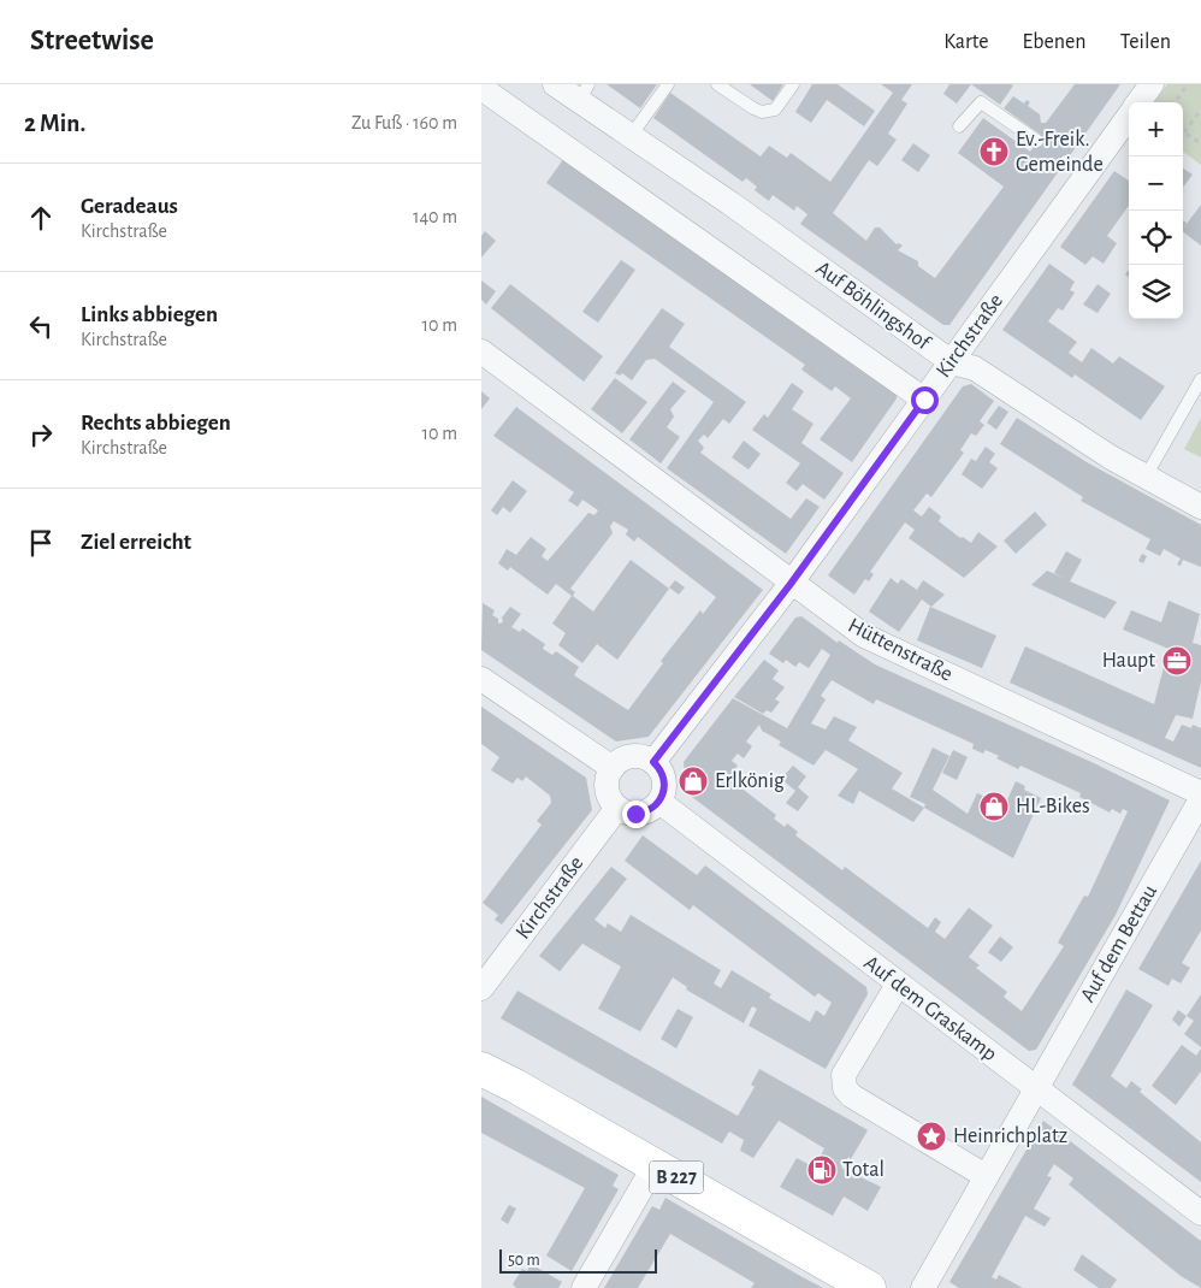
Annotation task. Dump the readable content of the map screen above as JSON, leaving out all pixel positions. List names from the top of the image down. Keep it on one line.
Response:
{"streets":{"main road":["B 227"],"street":["Auf Böhlingshof","Kirchstraße","Hüttenstraße","Auf dem Bettau","Auf dem Graskamp"]},"crossings":[["Auf Böhlingshof","Kirchstraße"],["Kirchstraße","Hüttenstraße"],["Kirchstraße","Auf dem Graskamp"],["Auf dem Bettau","Auf dem Graskamp"]],"places":{"church":["Ev.-Freik. Gemeinde"],"office":["Haupt"],"shop":["Erlkönig","HL-Bikes"],"place":["Heinrichplatz"],"fuel station":["Total"]},"scale_bar":"50 m","page":{"header":"Streetwise","nav":["Karte","Ebenen","Teilen"],"heading":["2 Min.","Zu Fuß · 160 m"],"map_buttons":["+","−"],"list":[["Geradeaus","Kirchstraße","140 m"],["Links abbiegen","Kirchstraße","10 m"],["Rechts abbiegen","Kirchstraße","10 m"],"Ziel erreicht"],"scale":"50 m"}}
